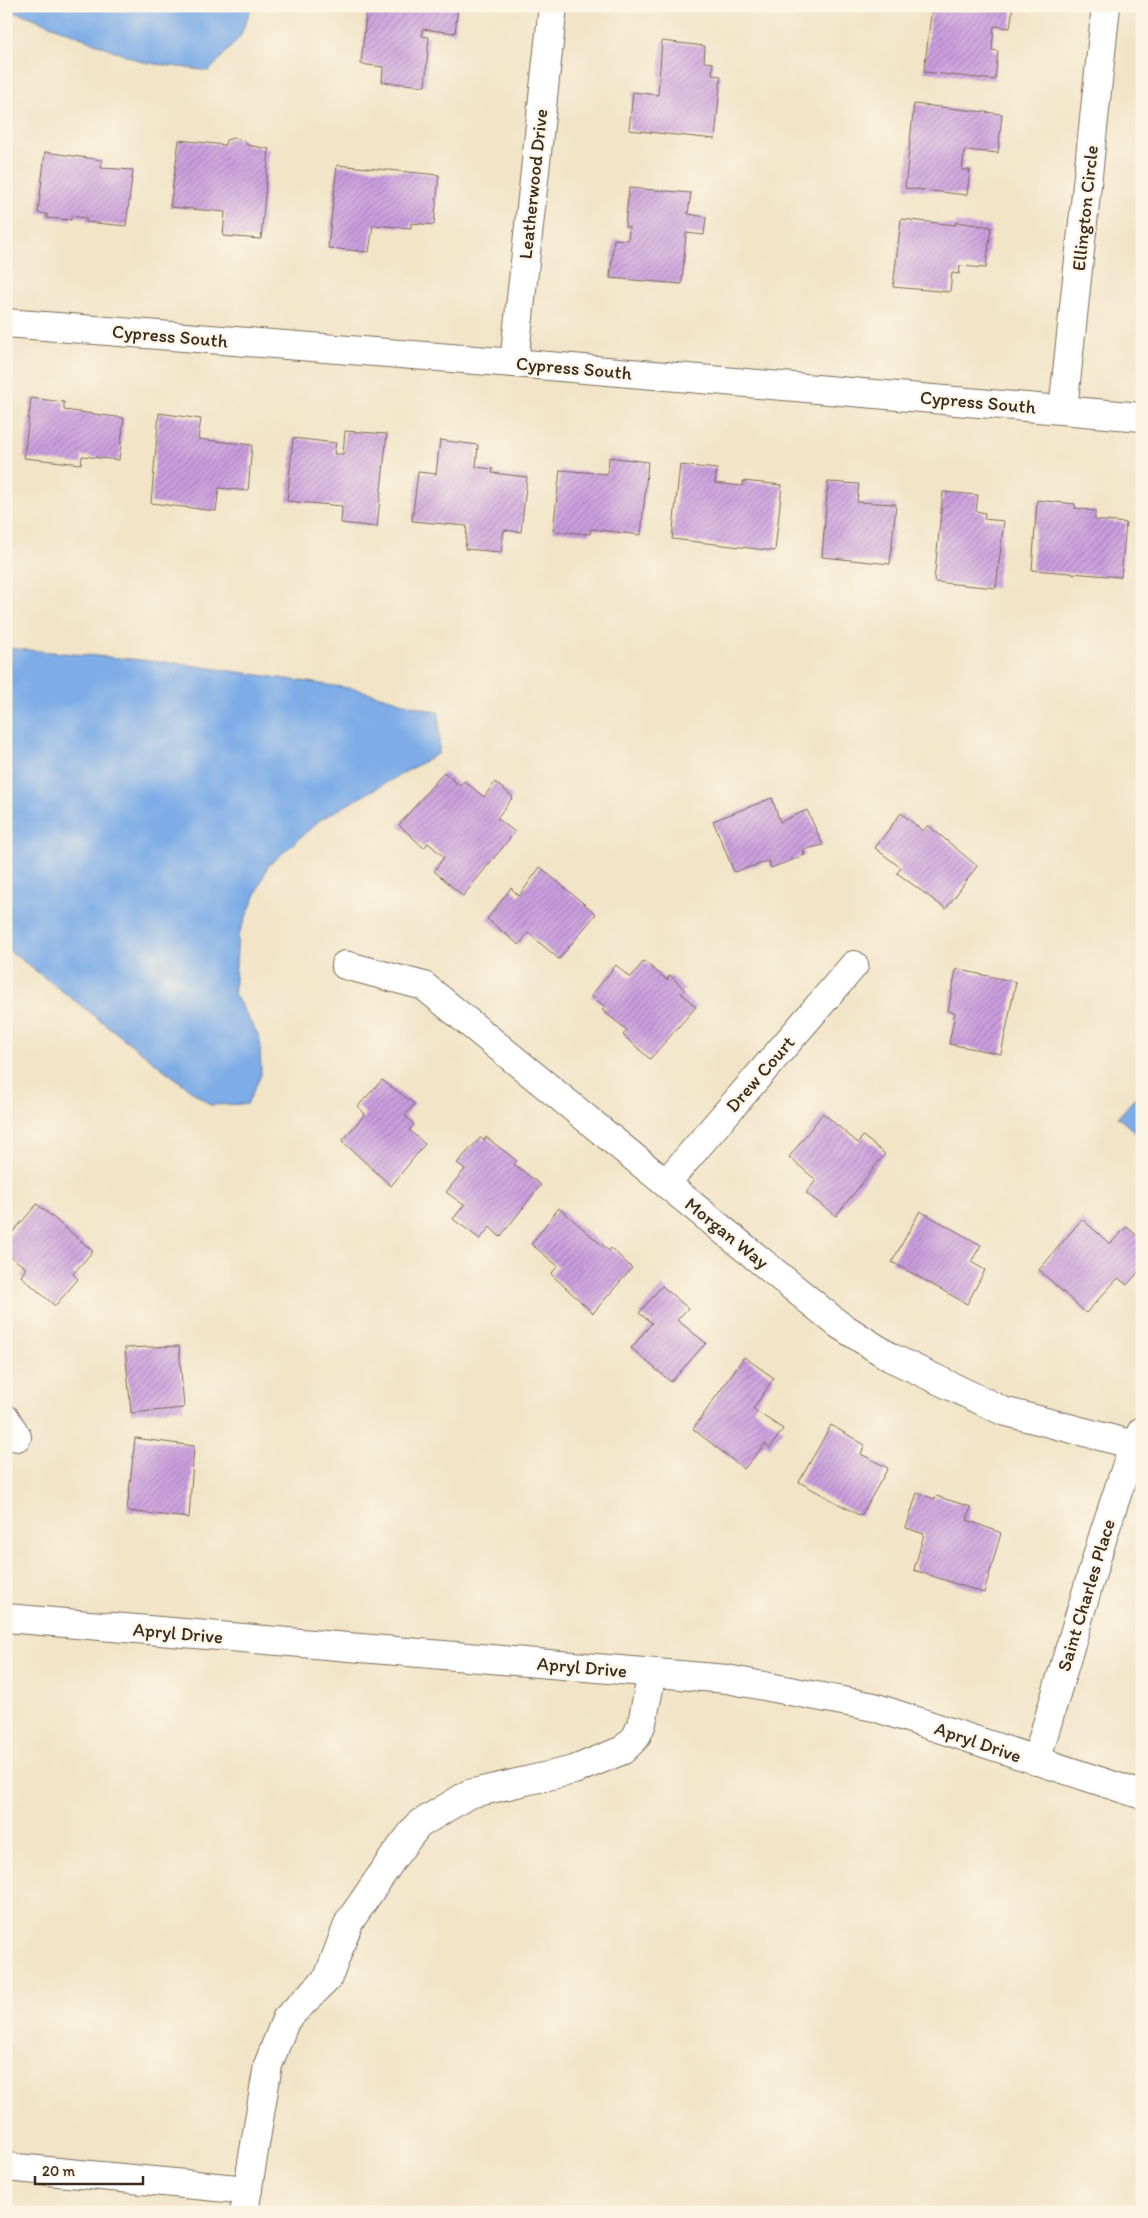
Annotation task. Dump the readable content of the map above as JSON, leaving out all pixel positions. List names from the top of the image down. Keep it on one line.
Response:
{"streets":{"street":["Leatherwood Drive","Ellington Circle","Cypress South","Drew Court","Morgan Way","Saint Charles Place","Apryl Drive"]},"crossings":[["Leatherwood Drive","Cypress South"],["Ellington Circle","Cypress South"],["Drew Court","Morgan Way"],["Morgan Way","Saint Charles Place"],["Saint Charles Place","Apryl Drive"]],"scale_bar":"20 m"}
